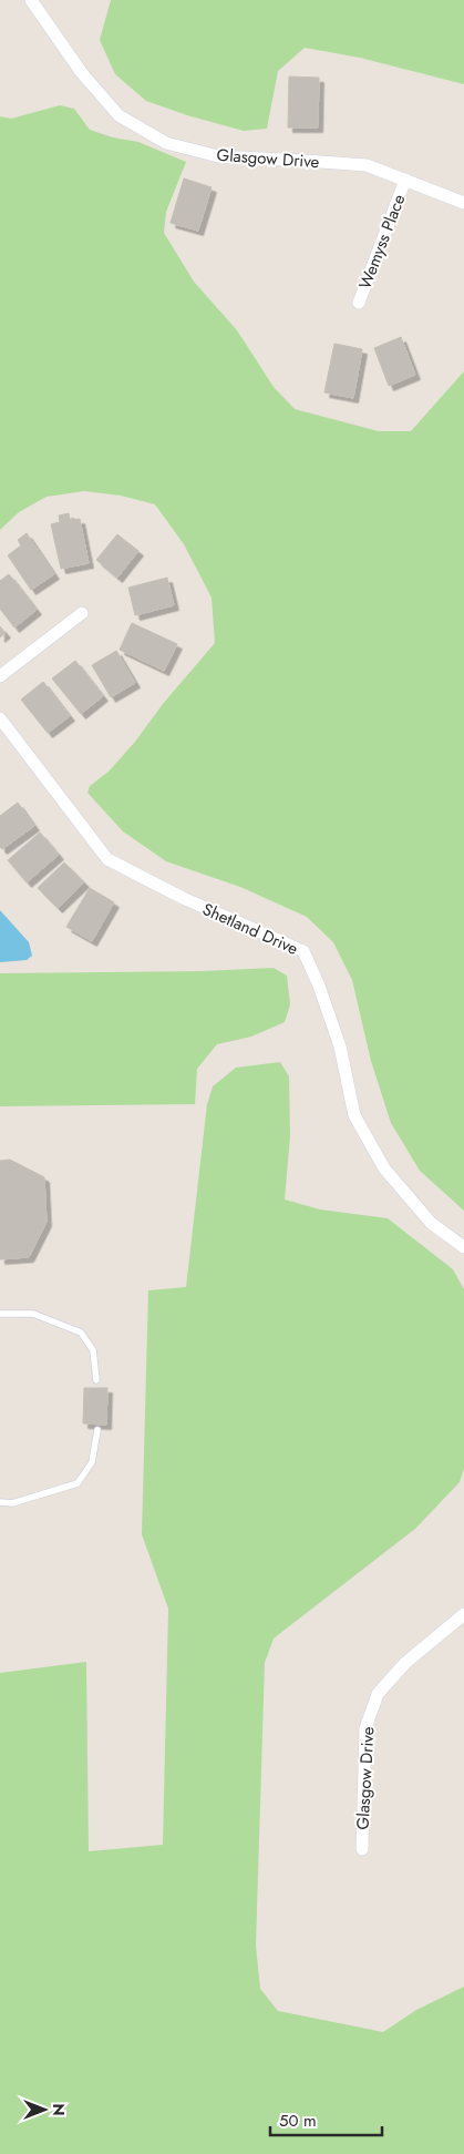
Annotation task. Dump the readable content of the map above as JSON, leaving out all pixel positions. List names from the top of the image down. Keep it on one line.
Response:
{"streets":{"street":["Glasgow Drive","Wemyss Place","Shetland Drive"]},"crossings":[["Glasgow Drive","Wemyss Place"]],"scale_bar":"50 m","north":"right"}
